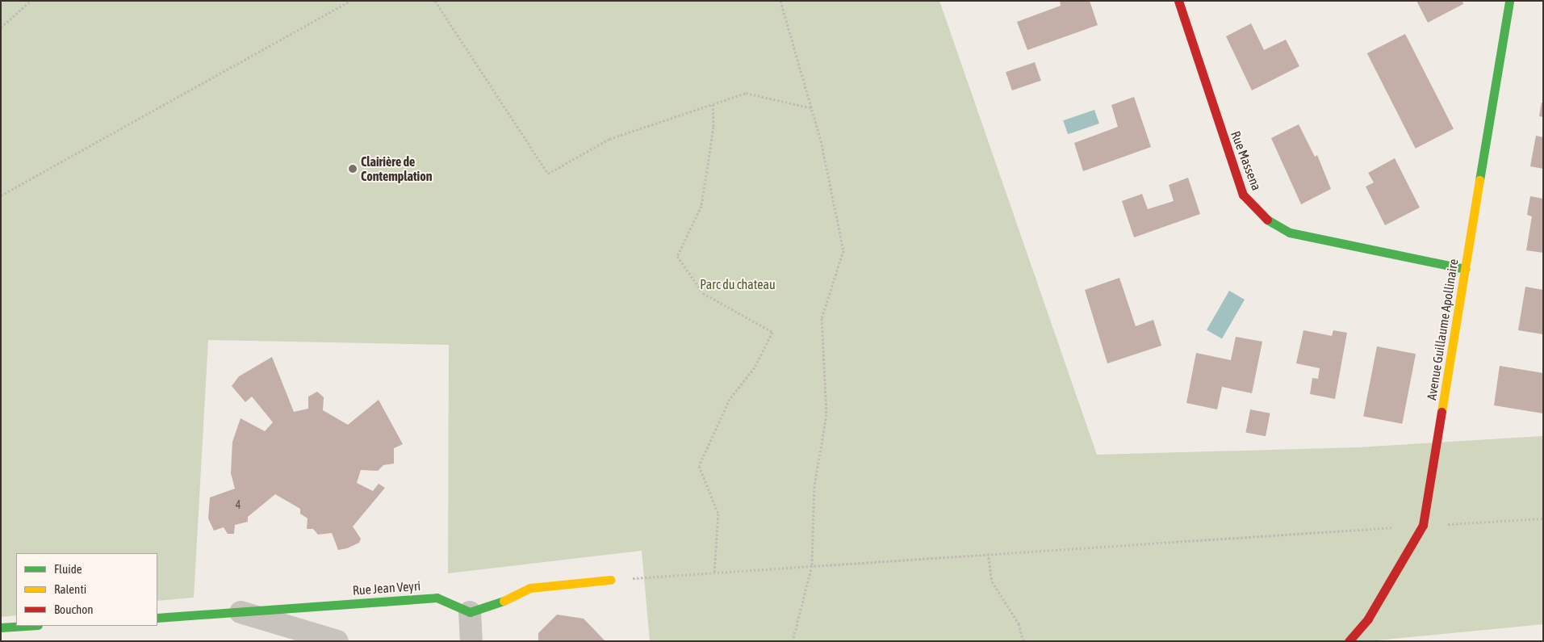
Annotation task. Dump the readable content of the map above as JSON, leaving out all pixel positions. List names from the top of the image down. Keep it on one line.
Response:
{"streets":{"street":["Rue Massena","Avenue Guillaume Apollinaire","Rue Jean Veyri"]},"crossings":[["Rue Massena","Avenue Guillaume Apollinaire"]],"parks":["Parc du chateau"],"places":["Clairière de Contemplation"],"house_numbers":["4"],"legend":["Fluide","Ralenti","Bouchon"]}
